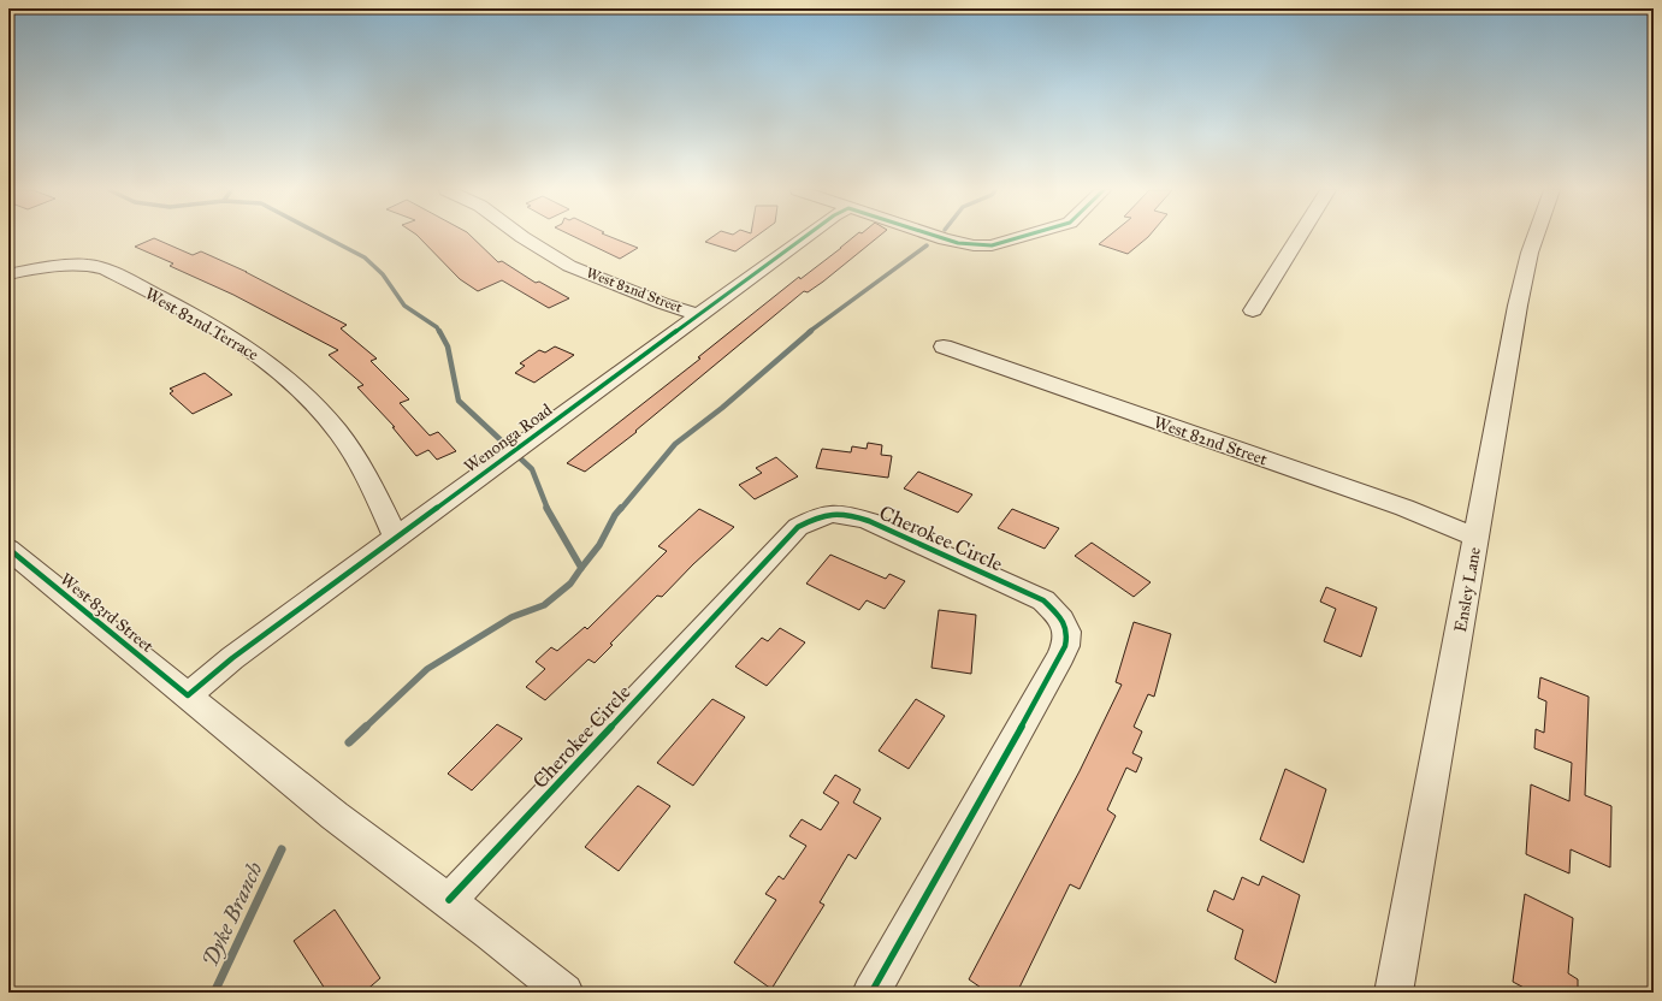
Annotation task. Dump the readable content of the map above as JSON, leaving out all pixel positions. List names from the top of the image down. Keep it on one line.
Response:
{"streets":{"street":["West 82nd Street","West 82nd Terrace","Wenonga Road","Cherokee Circle","Ensley Lane","West 83rd Street"]},"crossings":[["West 82nd Street","Wenonga Road"],["West 82nd Street","Ensley Lane"],["West 82nd Terrace","Wenonga Road"],["Wenonga Road","West 83rd Street"],["Cherokee Circle","West 83rd Street"]],"water":["Dyke Branch"]}
